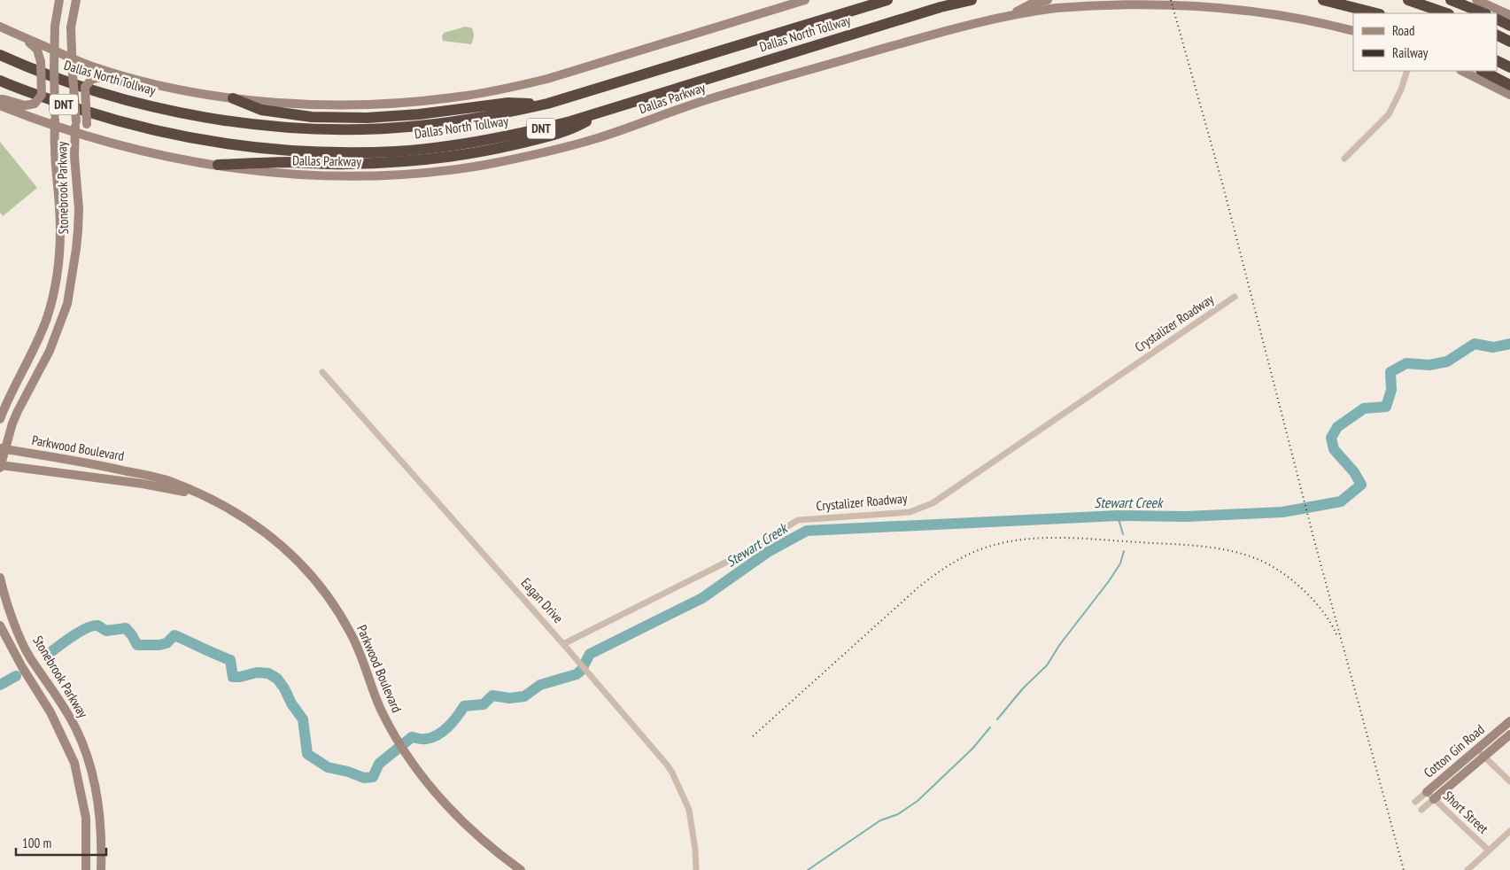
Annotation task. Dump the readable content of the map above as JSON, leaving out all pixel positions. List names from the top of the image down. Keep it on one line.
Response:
{"streets":{"highway":["Dallas North Tollway","DNT"],"main road":["Dallas Parkway","Stonebrook Parkway","Parkwood Boulevard","Cotton Gin Road"],"street":["Crystalizer Roadway","Eagan Drive","Short Street"]},"crossings":[["Dallas Parkway","Stonebrook Parkway"],["Stonebrook Parkway","Parkwood Boulevard"],["Crystalizer Roadway","Eagan Drive"],["Cotton Gin Road","Short Street"]],"water":["Stewart Creek"],"legend":["Road","Railway"],"scale_bar":"100 m"}
